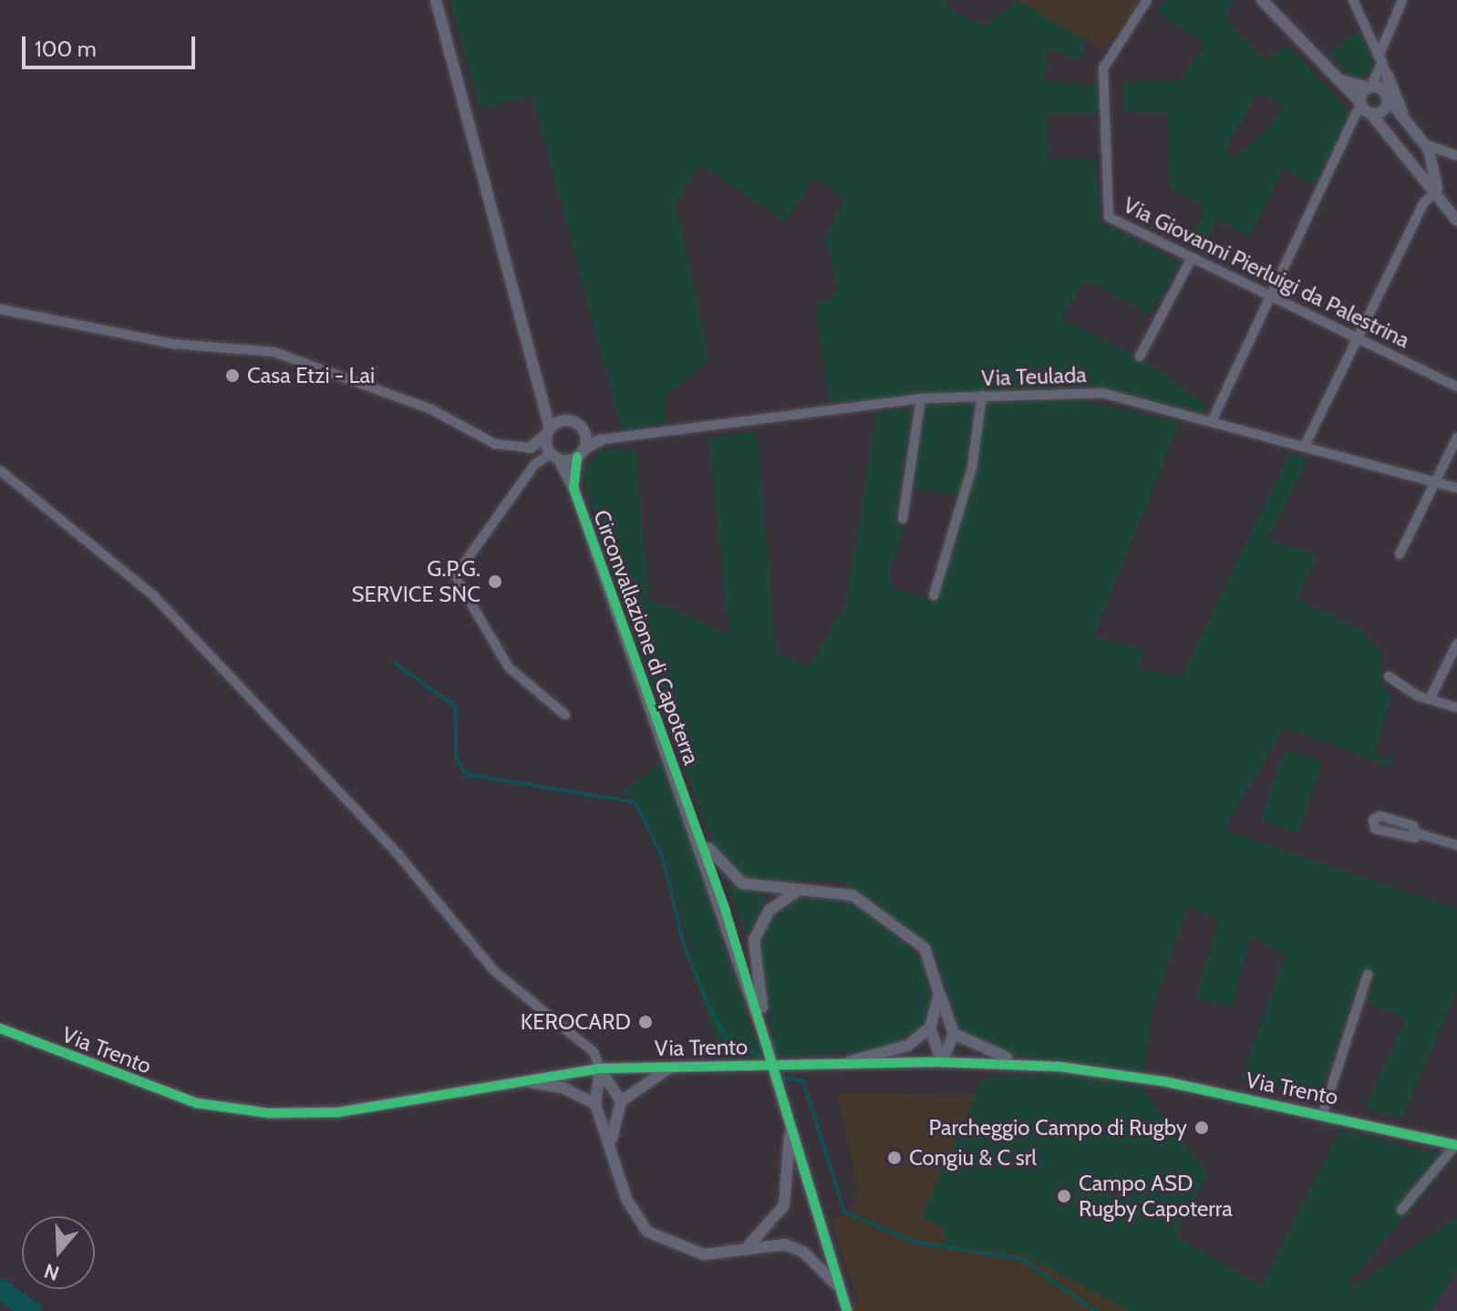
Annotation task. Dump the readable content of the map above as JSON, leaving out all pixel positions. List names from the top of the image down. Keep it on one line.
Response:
{"streets":{"street":["Via Giovanni Pierluigi da Palestrina","Via Teulada","Circonvallazione di Capoterra","Via Trento"]},"places":["Casa Etzi - Lai","G.P.G. SERVICE SNC","KEROCARD","Parcheggio Campo di Rugby","Congiu & C srl","Campo ASD Rugby Capoterra"],"scale_bar":"100 m","north":"bottom"}
